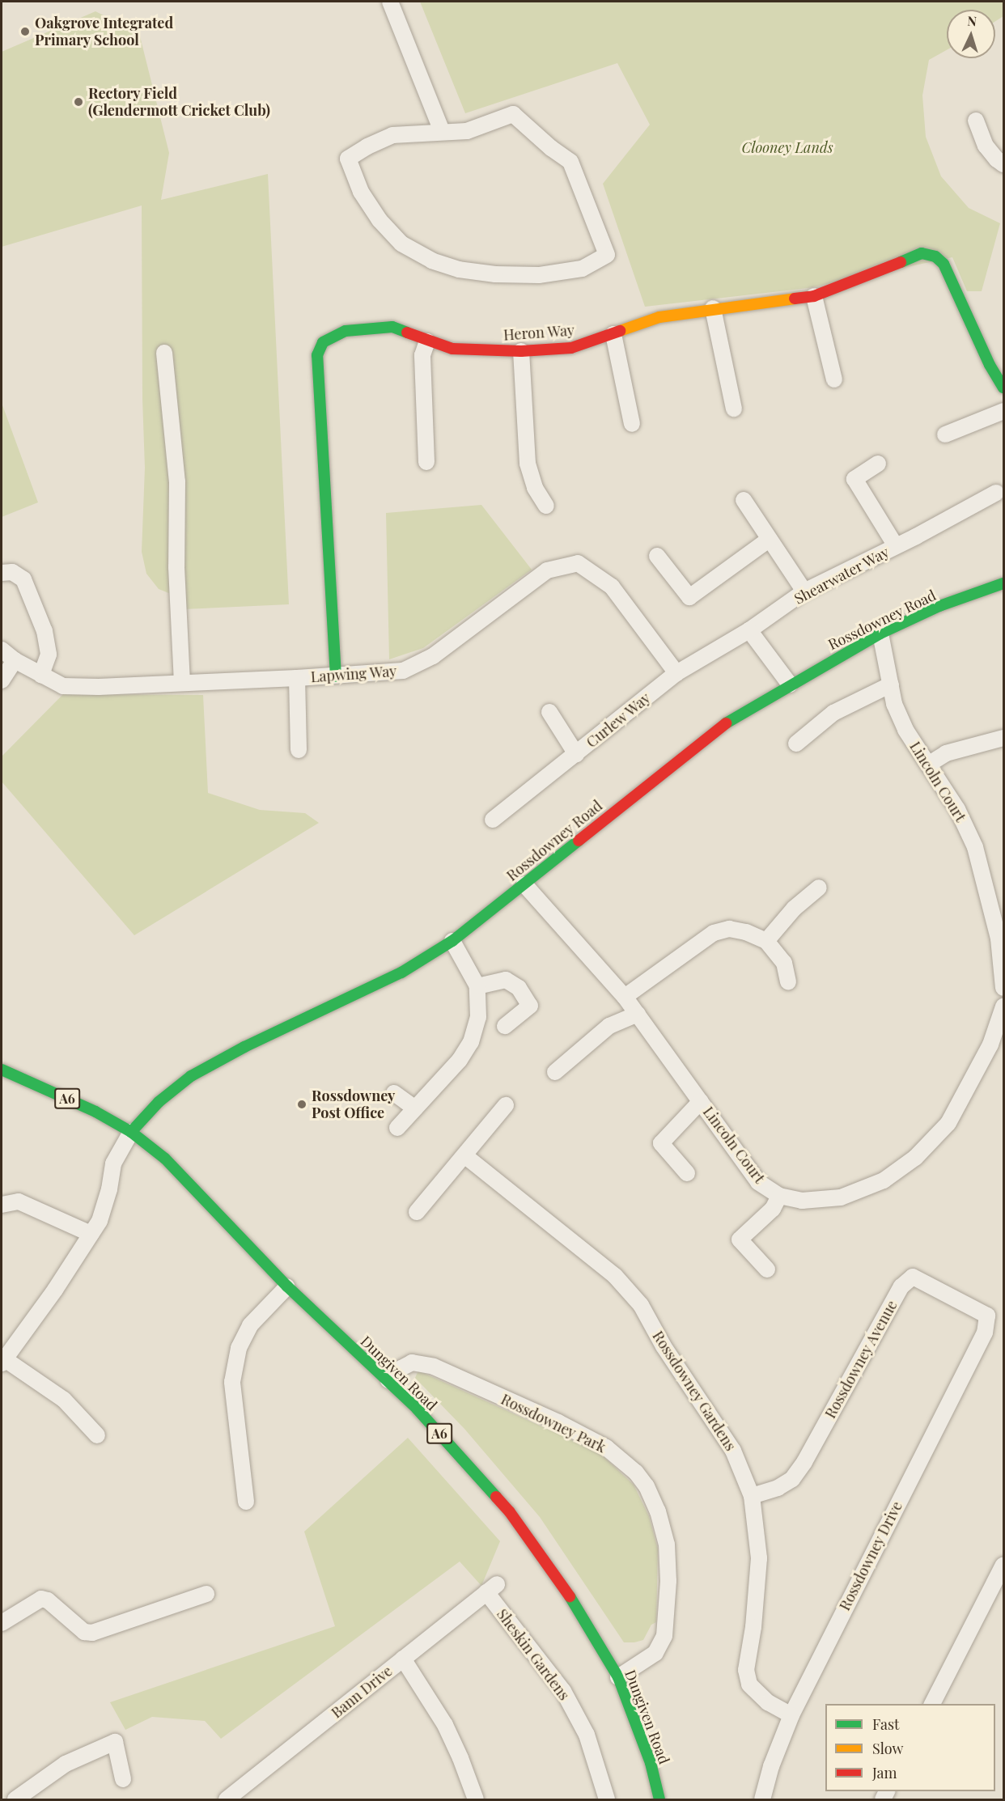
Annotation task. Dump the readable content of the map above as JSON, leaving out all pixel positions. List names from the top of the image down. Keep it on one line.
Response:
{"streets":{"main road":["Heron Way","Rossdowney Road","A6","Dungiven Road"],"street":["Shearwater Way","Lapwing Way","Curlew Way","Lincoln Court","Rossdowney Avenue","Rossdowney Gardens","Rossdowney Park","Rossdowney Drive","Sheskin Gardens","Bann Drive"]},"crossings":[["Heron Way","Lapwing Way"],["Shearwater Way","Curlew Way"],["Rossdowney Road","Lincoln Court"],["Rossdowney Road","Dungiven Road"],["Lapwing Way","Curlew Way"],["Rossdowney Avenue","Rossdowney Gardens"],["Rossdowney Avenue","Rossdowney Drive"],["Dungiven Road","Rossdowney Park"],["Rossdowney Gardens","Rossdowney Drive"],["Sheskin Gardens","Bann Drive"]],"parks":["Clooney Lands"],"places":["Oakgrove Integrated Primary School","Rectory Field (Glendermott Cricket Club)","Rossdowney Post Office"],"legend":["Fast","Slow","Jam"],"north":"top"}
